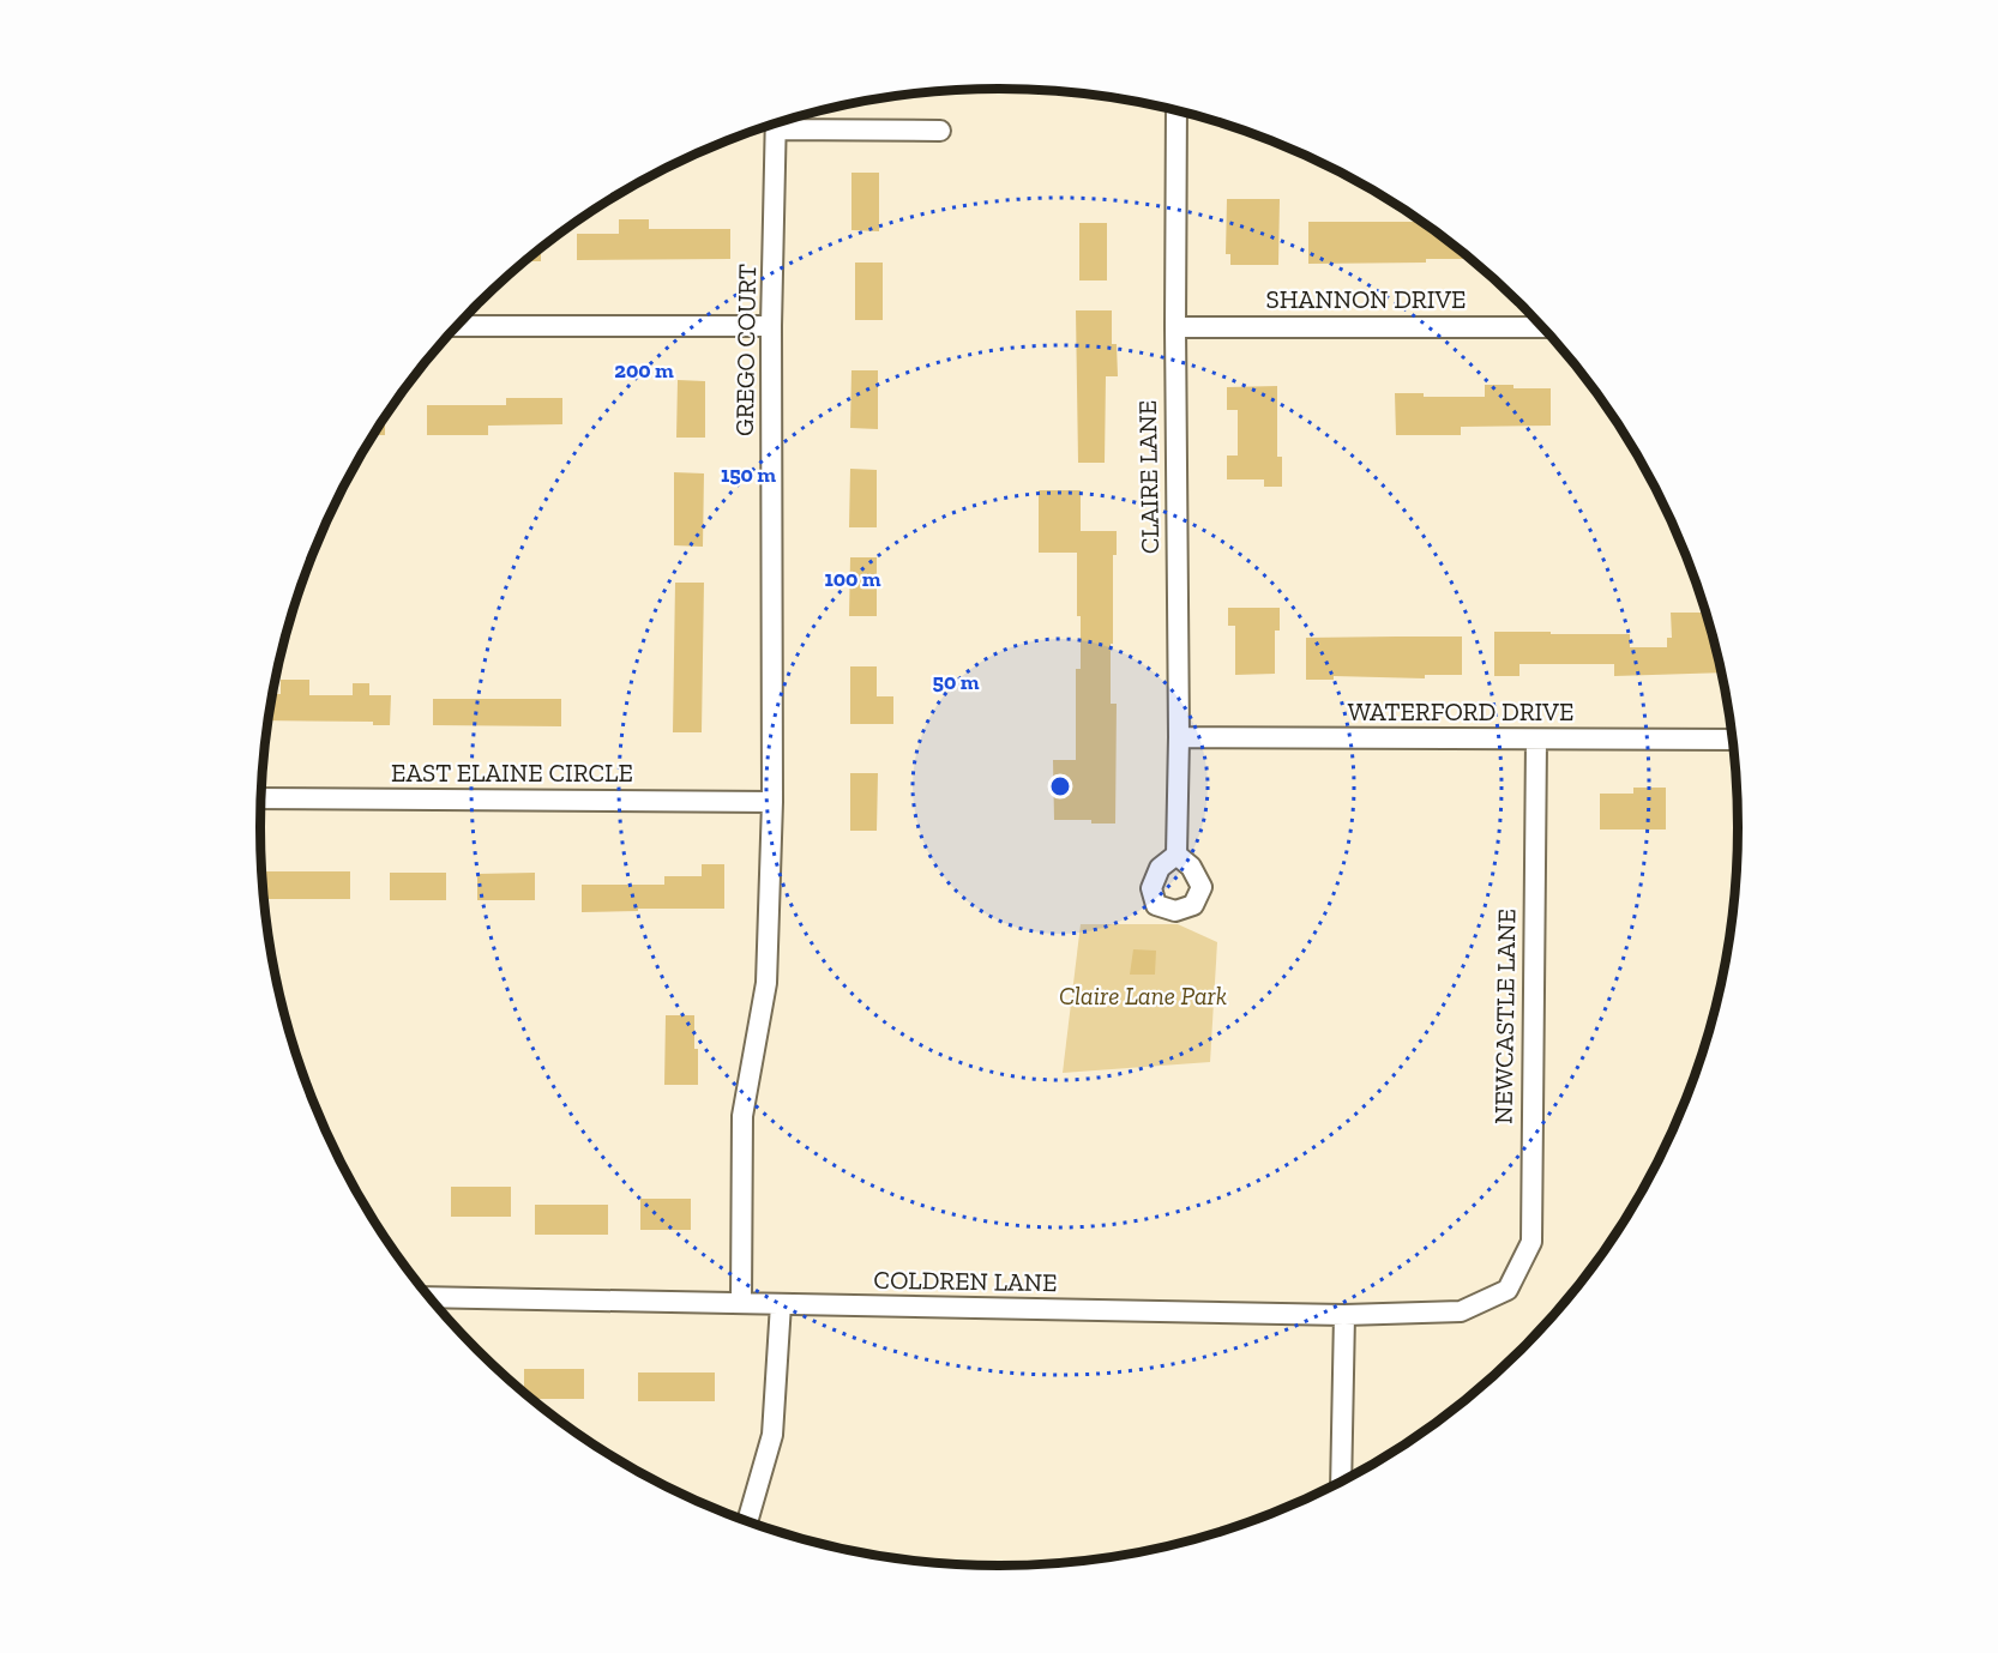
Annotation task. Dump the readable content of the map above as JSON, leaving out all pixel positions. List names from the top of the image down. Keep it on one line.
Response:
{"streets":{"street":["SHANNON DRIVE","GREGO COURT","CLAIRE LANE","WATERFORD DRIVE","EAST ELAINE CIRCLE","NEWCASTLE LANE","COLDREN LANE"]},"crossings":[["SHANNON DRIVE","CLAIRE LANE"],["GREGO COURT","EAST ELAINE CIRCLE"],["GREGO COURT","COLDREN LANE"],["CLAIRE LANE","WATERFORD DRIVE"],["WATERFORD DRIVE","NEWCASTLE LANE"],["NEWCASTLE LANE","COLDREN LANE"]],"parks":["Claire Lane Park"],"rings":["200 m","150 m","100 m","50 m"]}
